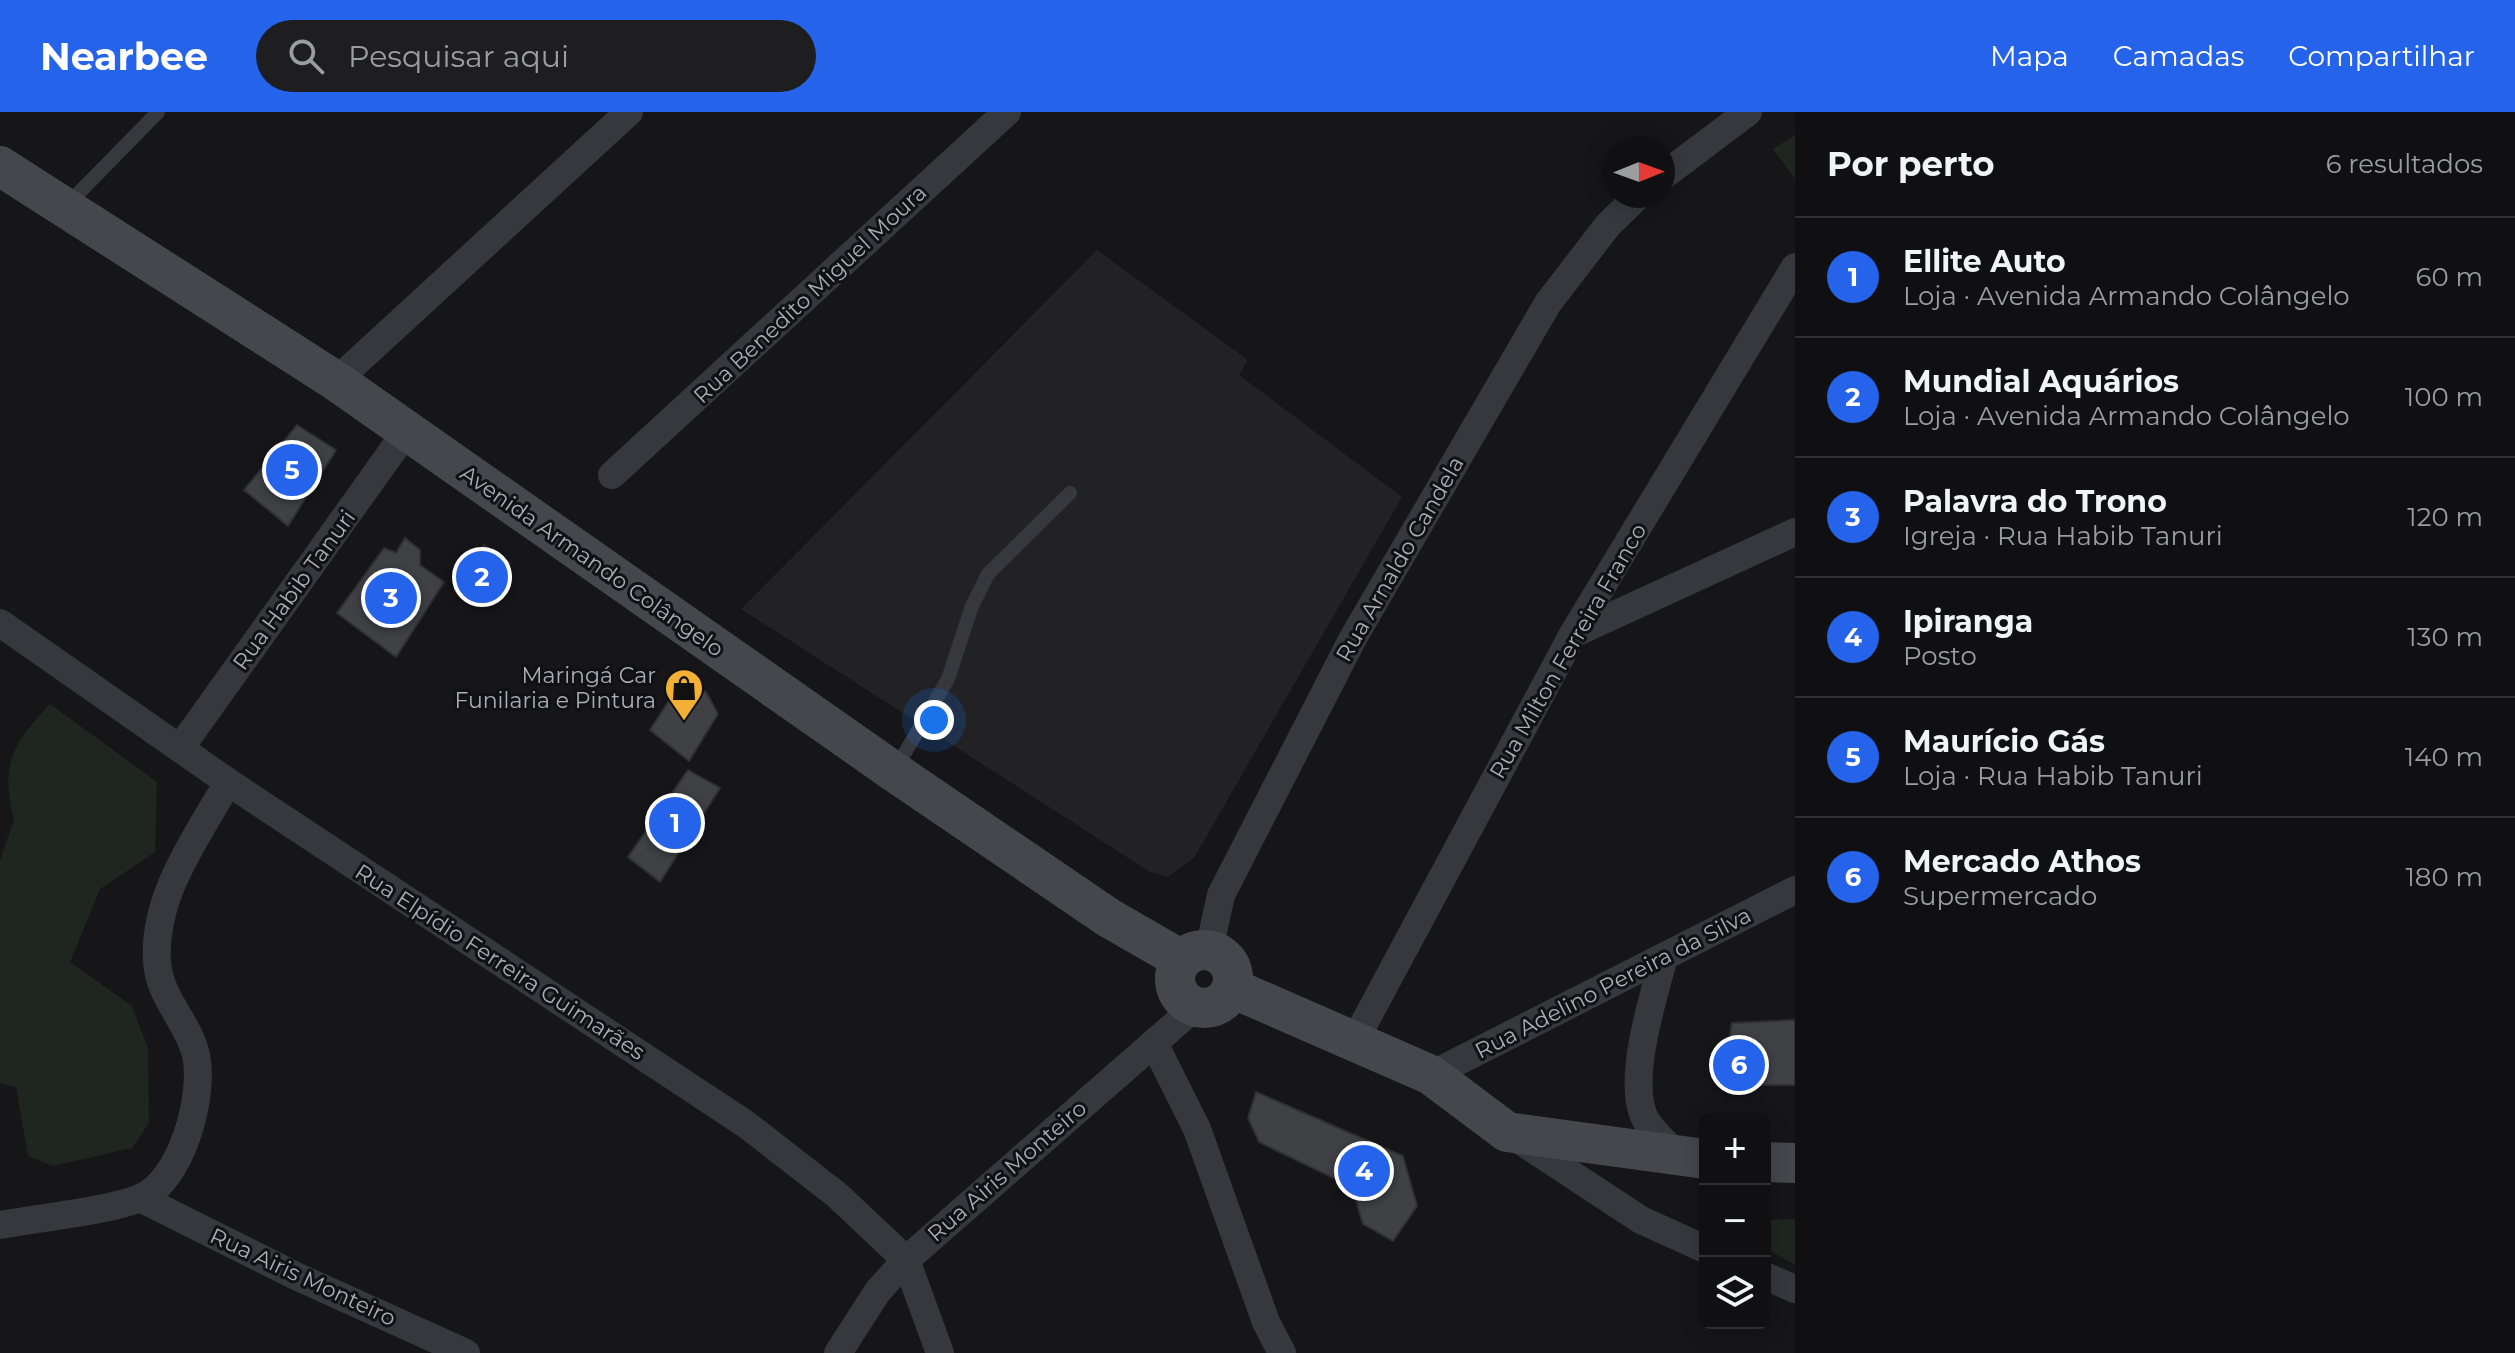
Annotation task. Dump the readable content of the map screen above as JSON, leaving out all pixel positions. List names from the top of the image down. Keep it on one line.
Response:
{"streets":{"street":["Rua Benedito Miguel Moura","Rua Arnaldo Candela","Avenida Armando Colângelo","Rua Habib Tanuri","Rua Milton Ferreira Franco","Rua Elpídio Ferreira Guimarães","Rua Adelino Pereira da Silva","Rua Airis Monteiro"]},"crossings":[["Rua Arnaldo Candela","Avenida Armando Colângelo"],["Rua Arnaldo Candela","Rua Airis Monteiro"],["Avenida Armando Colângelo","Rua Habib Tanuri"],["Avenida Armando Colângelo","Rua Airis Monteiro"],["Rua Habib Tanuri","Rua Elpídio Ferreira Guimarães"],["Rua Elpídio Ferreira Guimarães","Rua Airis Monteiro"]],"places":{"shop":["Maringá Car Funilaria e Pintura"]},"north":"right","page":{"header":"Nearbee","search":"Pesquisar aqui","nav":["Mapa","Camadas","Compartilhar"],"heading":["Por perto","6 resultados"],"list":[{"mark":"1","name":"Ellite Auto","note":"Loja · Avenida Armando Colângelo","value":"60 m"},{"mark":"2","name":"Mundial Aquários","note":"Loja · Avenida Armando Colângelo","value":"100 m"},{"mark":"3","name":"Palavra do Trono","note":"Igreja · Rua Habib Tanuri","value":"120 m"},{"mark":"4","name":"Ipiranga","note":"Posto","value":"130 m"},{"mark":"5","name":"Maurício Gás","note":"Loja · Rua Habib Tanuri","value":"140 m"},{"mark":"6","name":"Mercado Athos","note":"Supermercado","value":"180 m"}],"pins":["5","2","3","1","6","4"],"map_buttons":["+","−"]}}
